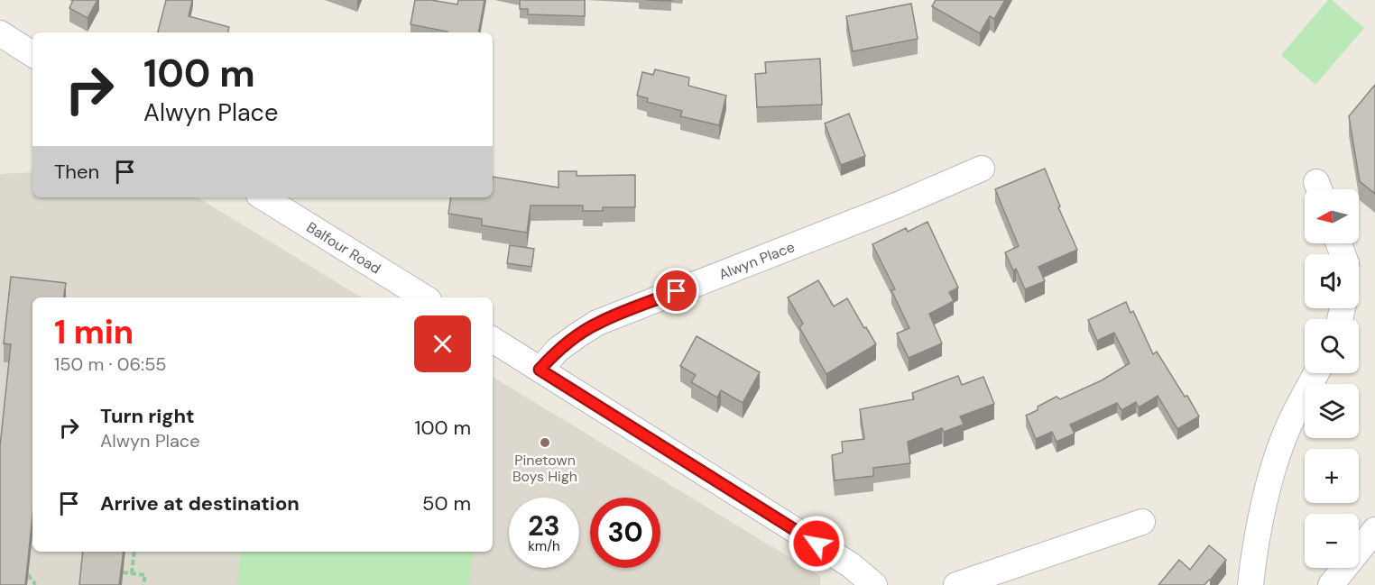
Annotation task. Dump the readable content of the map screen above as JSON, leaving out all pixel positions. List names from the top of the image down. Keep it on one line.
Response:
{"streets":{"street":["Balfour Road","Alwyn Place"]},"places":["Pinetown Boys High"],"north":"left","page":{"turn":["100 m","Alwyn Place"],"then":"Then","map_buttons":["+","−"],"heading":["1 min","150 m · 06:55"],"list":[{"name":"Turn right","note":"Alwyn Place","value":"100 m"},{"name":"Arrive at destination","value":"50 m"}],"speed":"23 km/h","limit":"30"}}
